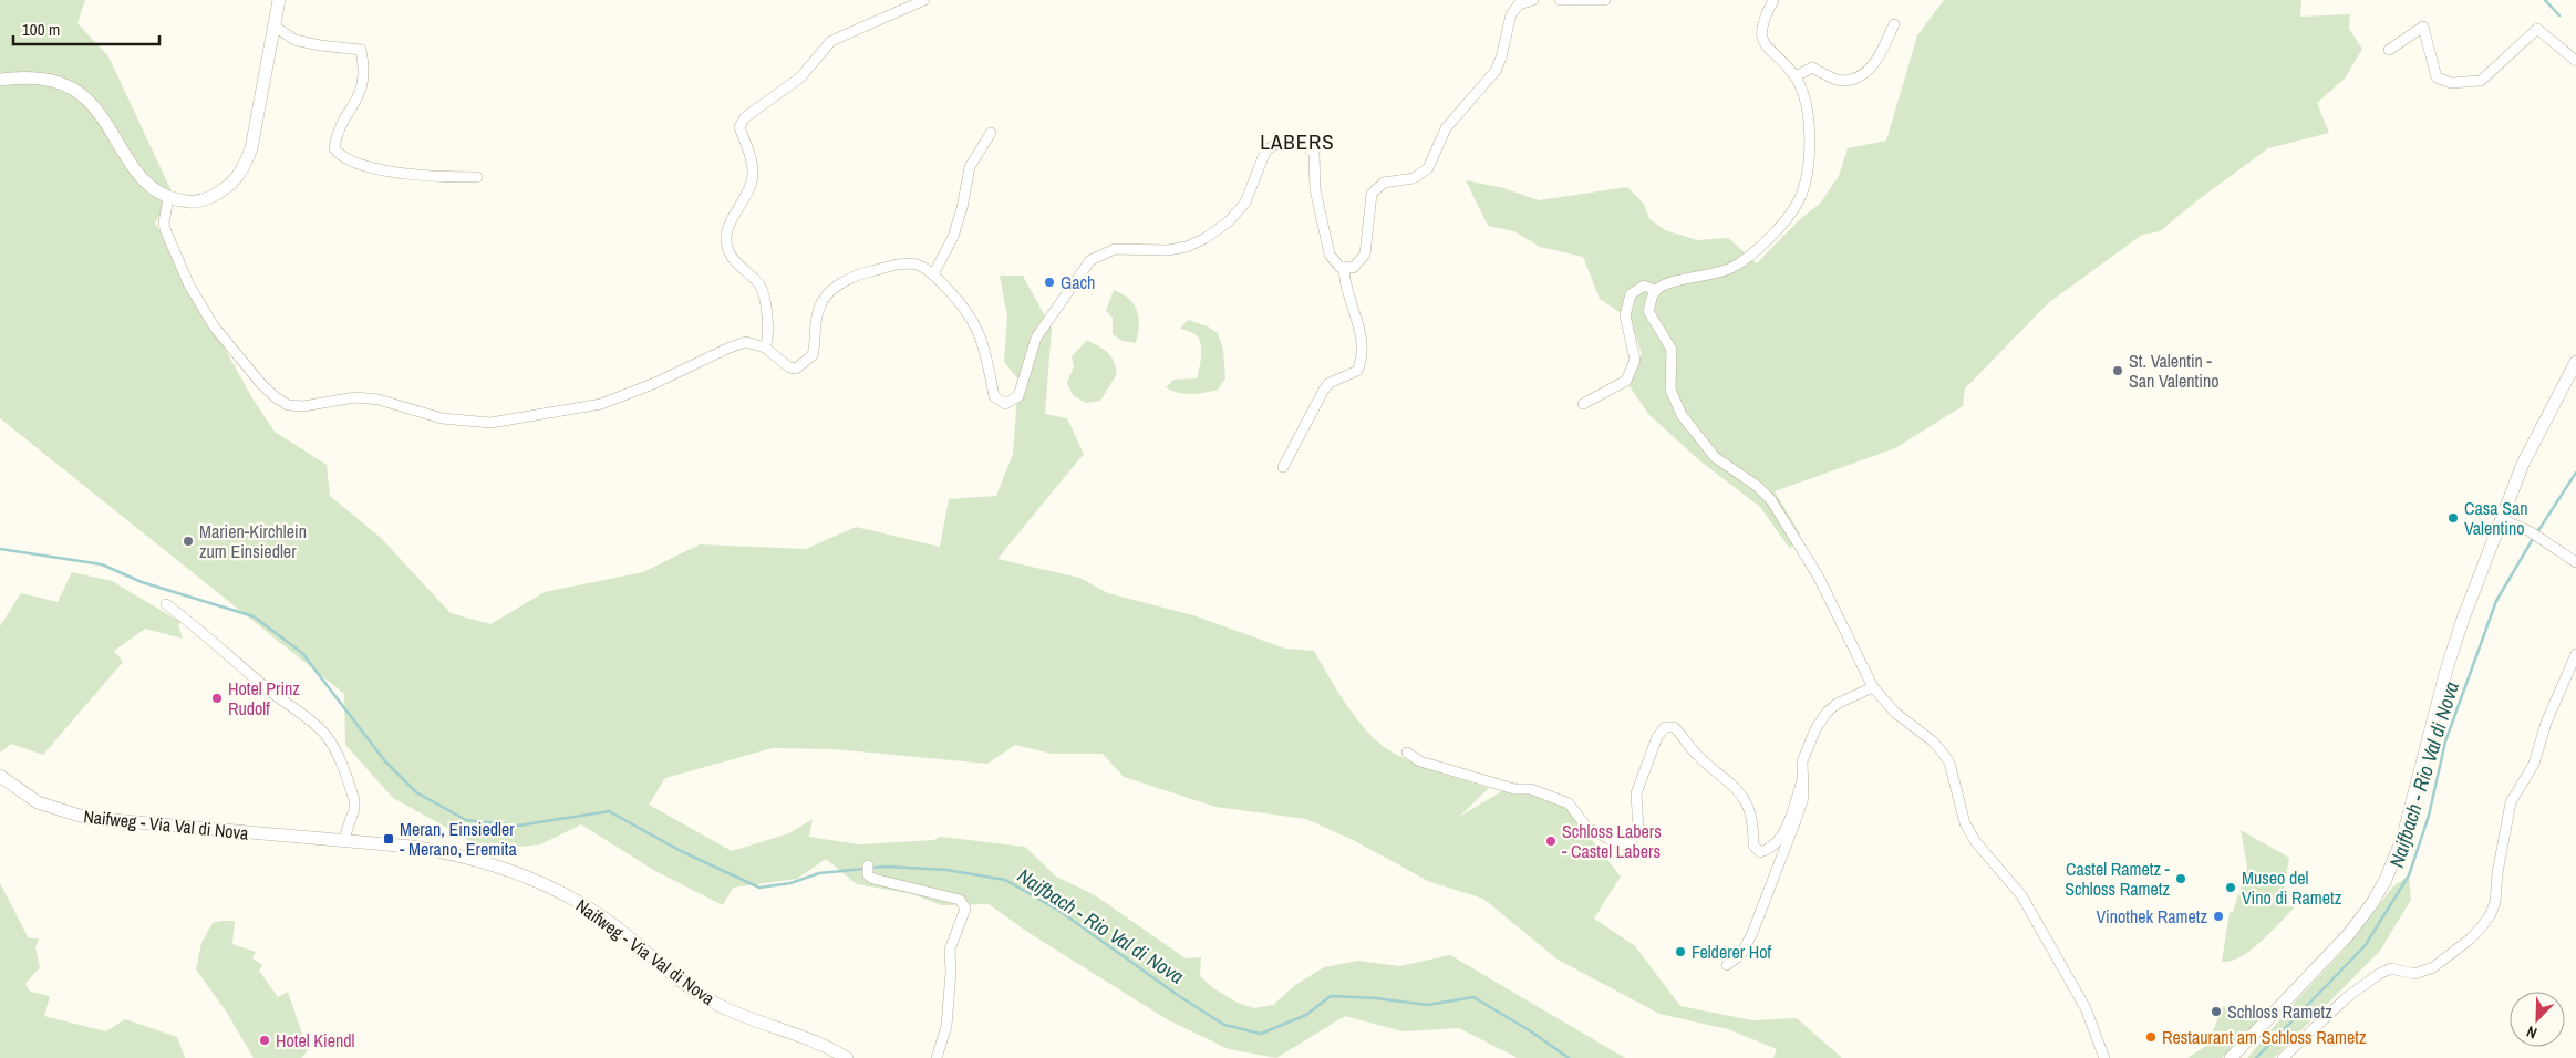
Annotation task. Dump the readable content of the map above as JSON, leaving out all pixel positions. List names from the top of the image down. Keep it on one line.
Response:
{"streets":{"main road":["Naifweg - Via Val di Nova"]},"districts":["LABERS"],"water":["Naifbach - Rio Val di Nova"],"places":{"other":["Gach","St. Valentin - San Valentino","Casa San Valentino","Marien-Kirchlein zum Einsiedler","Hotel Prinz Rudolf","Schloss Labers - Castel Labers","Castel Rametz - Schloss Rametz","Museo del Vino di Rametz","Vinothek Rametz","Felderer Hof","Schloss Rametz","Restaurant am Schloss Rametz","Hotel Kiendl"],"transit":["Meran, Einsiedler - Merano, Eremita"]},"scale_bar":"100 m","north":"bottom left"}
